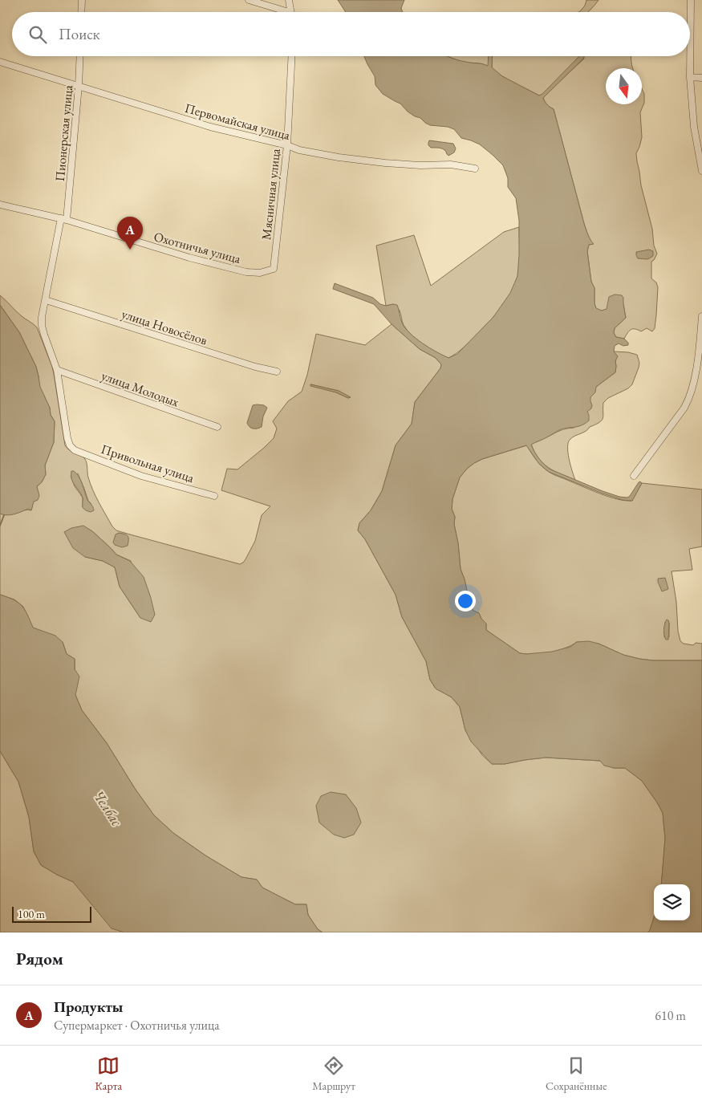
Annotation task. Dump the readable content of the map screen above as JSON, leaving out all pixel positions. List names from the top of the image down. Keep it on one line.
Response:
{"streets":{"street":["Первомайская улица","Пионерская улица","Мясничная улица","Охотничья улица","улица Новосёлов","улица Молодых","Привольная улица"]},"crossings":[["Первомайская улица","Пионерская улица"],["Первомайская улица","Мясничная улица"],["Пионерская улица","Охотничья улица"],["Пионерская улица","улица Новосёлов"],["Пионерская улица","улица Молодых"],["Пионерская улица","Привольная улица"],["Мясничная улица","Охотничья улица"]],"water":["Челбас"],"scale_bar":"100 m","north":"bottom","page":{"search":"Поиск","pins":"A","scale":"100 m","heading":"Рядом","list":[{"mark":"A","name":"Продукты","note":"Супермаркет · Охотничья улица","value":"610 m"}],"nav":["Карта","Маршрут","Сохранённые"]}}
